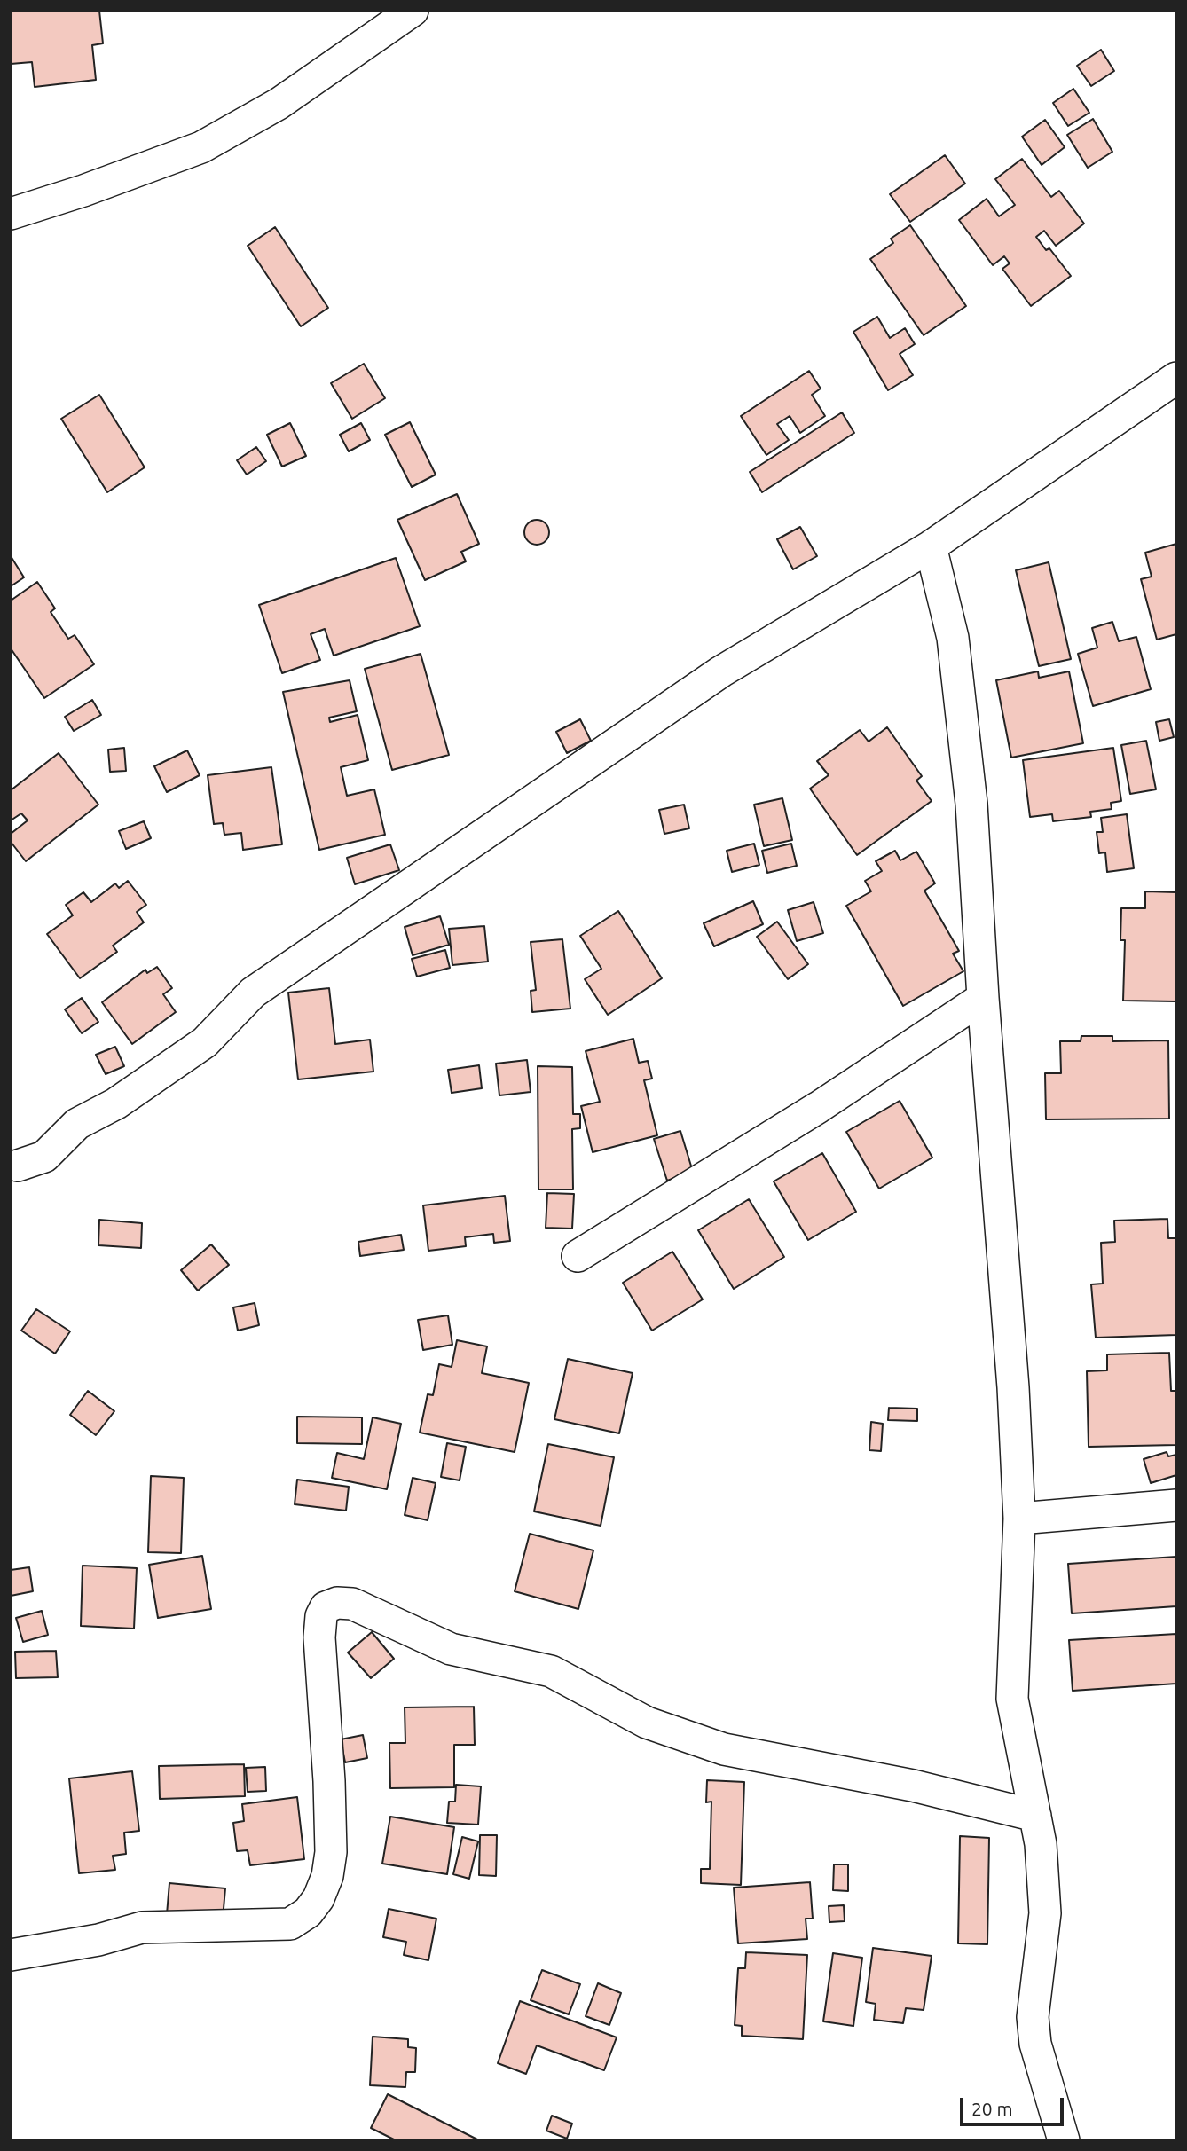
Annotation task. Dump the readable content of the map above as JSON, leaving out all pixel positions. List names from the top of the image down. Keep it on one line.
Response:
{"scale_bar":"20 m"}
